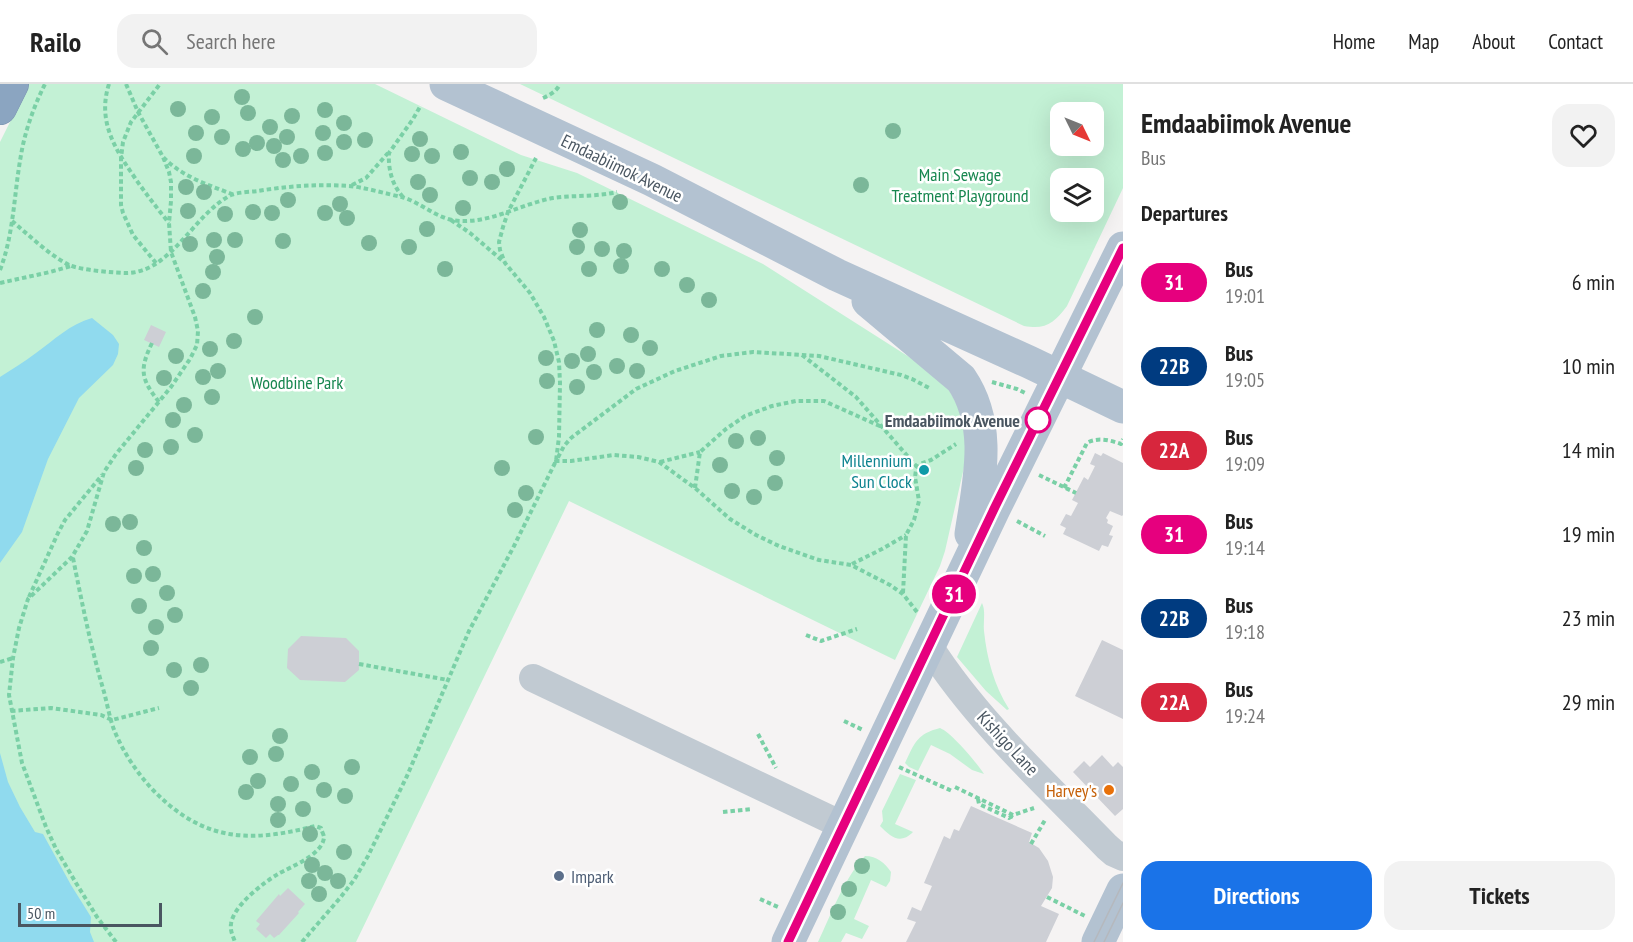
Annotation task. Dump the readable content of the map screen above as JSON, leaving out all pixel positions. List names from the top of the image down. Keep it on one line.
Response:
{"streets":{"main road":["Emdaabiimok Avenue"],"street":["Kishigo Lane"]},"parks":["Main Sewage Treatment Playground","Woodbine Park"],"places":["Emdaabiimok Avenue","Millennium Sun Clock","Harvey's","Impark"],"lines":["bus line 31"],"scale_bar":"50 m","north":"bottom right","page":{"header":"Railo","search":"Search here","nav":["Home","Map","About","Contact"],"on_map":"31","heading":[["Emdaabiimok Avenue","Bus"],"Departures"],"list":[{"mark":"31","name":"Bus","note":"19:01","value":"6 min"},{"mark":"22B","name":"Bus","note":"19:05","value":"10 min"},{"mark":"22A","name":"Bus","note":"19:09","value":"14 min"},{"mark":"31","name":"Bus","note":"19:14","value":"19 min"},{"mark":"22B","name":"Bus","note":"19:18","value":"23 min"},{"mark":"22A","name":"Bus","note":"19:24","value":"29 min"}],"buttons":["Directions","Tickets"],"scale":"50 m"}}
